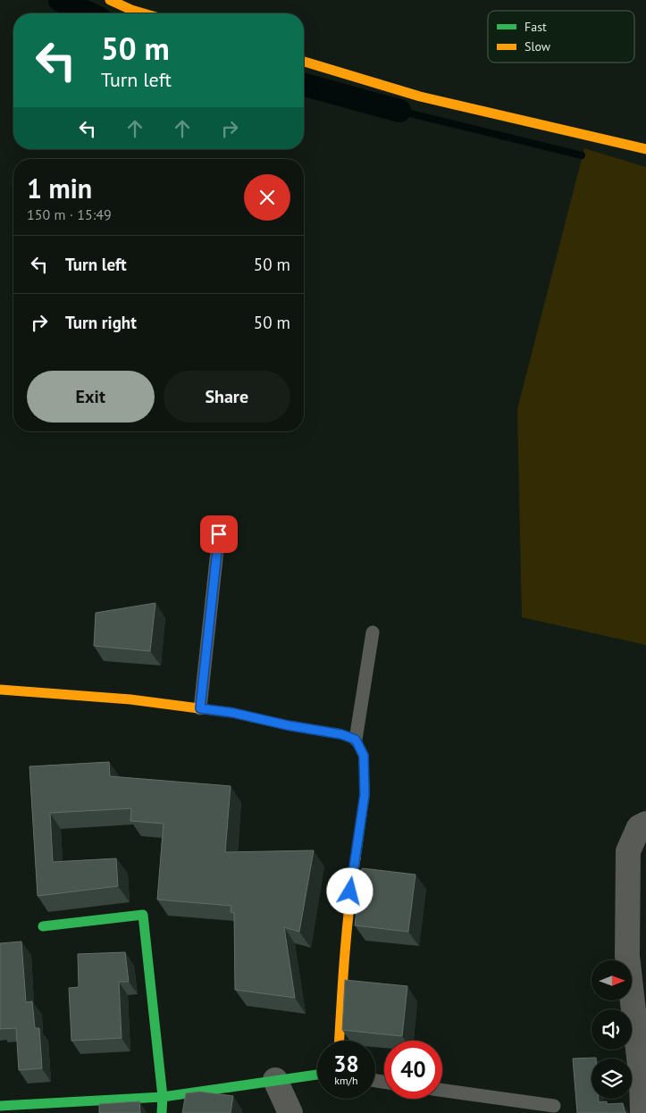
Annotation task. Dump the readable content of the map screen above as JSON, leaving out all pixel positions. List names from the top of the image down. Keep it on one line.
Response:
{"legend":["Fast","Slow"],"north":"right","page":{"turn":["50 m","Turn left"],"heading":["1 min","150 m · 15:49"],"list":[{"name":"Turn left","value":"50 m"},{"name":"Turn right","value":"50 m"}],"buttons":["Exit","Share"],"speed":"38 km/h","limit":"40"}}
